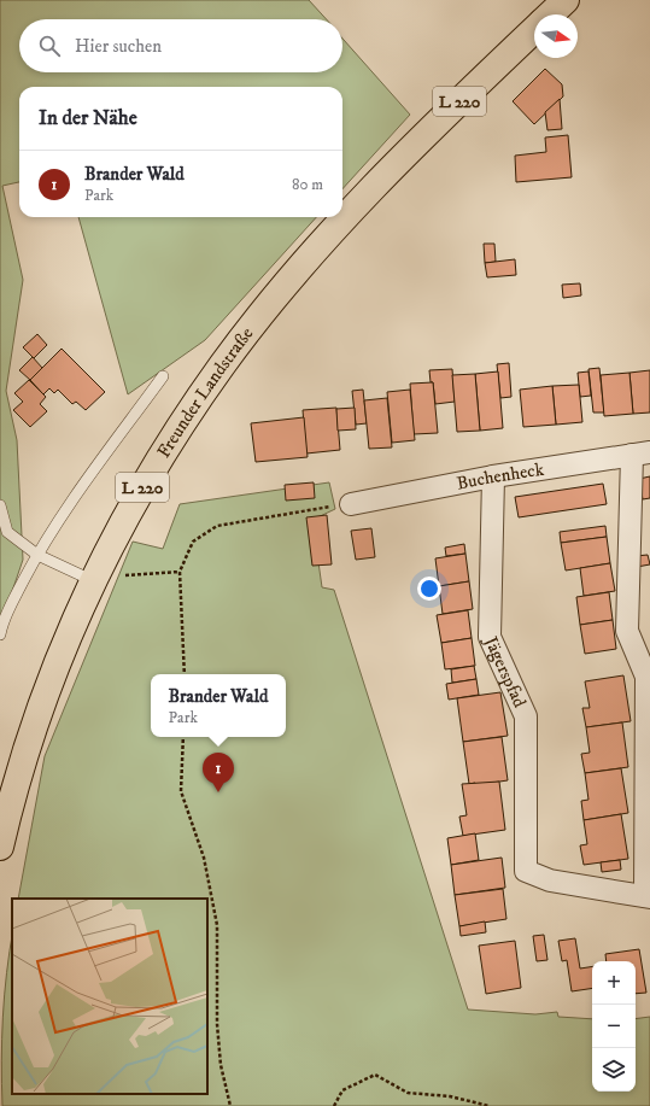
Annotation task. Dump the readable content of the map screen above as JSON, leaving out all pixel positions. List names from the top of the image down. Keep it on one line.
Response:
{"streets":{"main road":["L 220","Freunder Landstraße"],"street":["Buchenheck","Jägerspfad"]},"crossings":[["Buchenheck","Jägerspfad"]],"north":"right","page":{"search":"Hier suchen","heading":"In der Nähe","list":[{"mark":"1","name":"Brander Wald","note":"Park","value":"80 m"}],"popup":["Brander Wald","Park"],"pins":"1","map_buttons":["+","−"]}}
